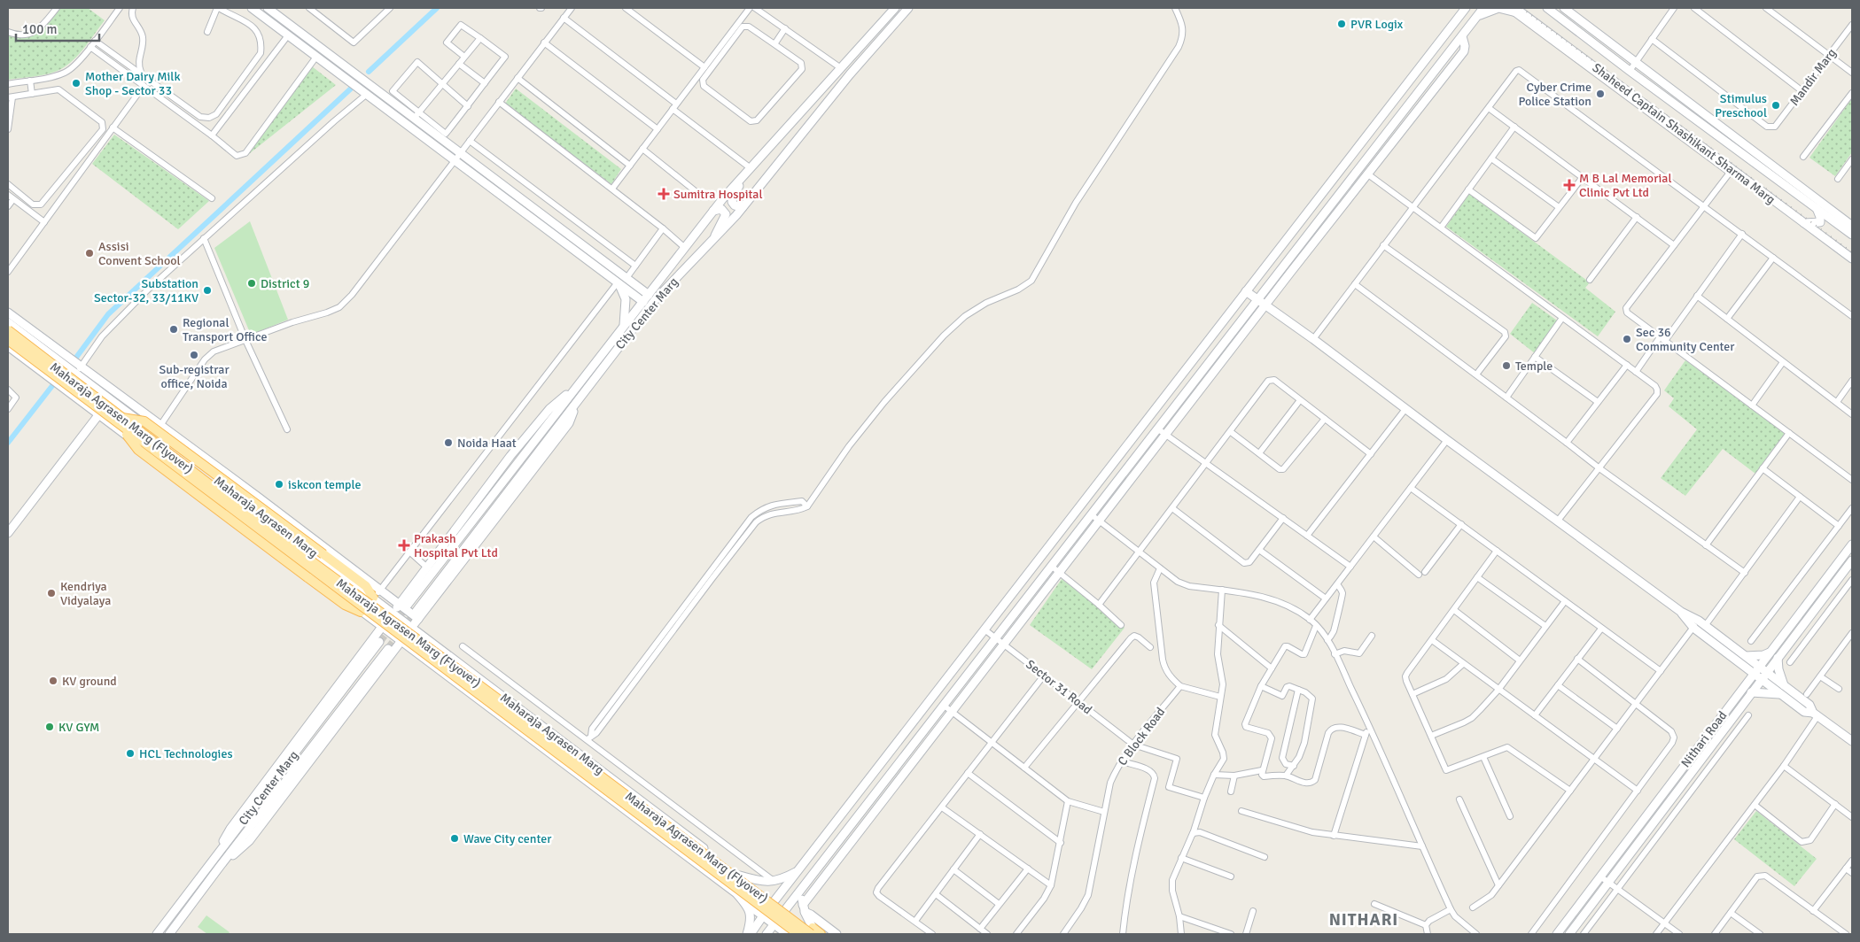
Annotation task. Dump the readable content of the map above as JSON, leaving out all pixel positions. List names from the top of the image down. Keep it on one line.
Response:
{"streets":{"main road":["Maharaja Agrasen Marg (Flyover)"],"street":["Mandir Marg","Shaheed Captain Shashikant Sharma Marg","City Center Marg","Maharaja Agrasen Marg","Sector 31 Road","C Block Road","Nithari Road"]},"crossings":[["City Center Marg","Maharaja Agrasen Marg"],["Sector 31 Road","C Block Road"]],"districts":["NITHARI"],"places":{"other":["PVR Logix","Mother Dairy Milk Shop - Sector 33","Cyber Crime Police Station","Stimulus Preschool","Assisi Convent School","District 9","Substation Sector-32, 33/11KV","Regional Transport Office","Sec 36 Community Center","Sub-registrar office, Noida","Temple","Noida Haat","iskcon temple","Kendriya Vidyalaya","KV ground","KV GYM","HCL Technologies","Wave City center"],"health":["M B Lal Memorial Clinic Pvt Ltd","Sumitra Hospital","Prakash Hospital Pvt Ltd"]},"scale_bar":"100 m"}
